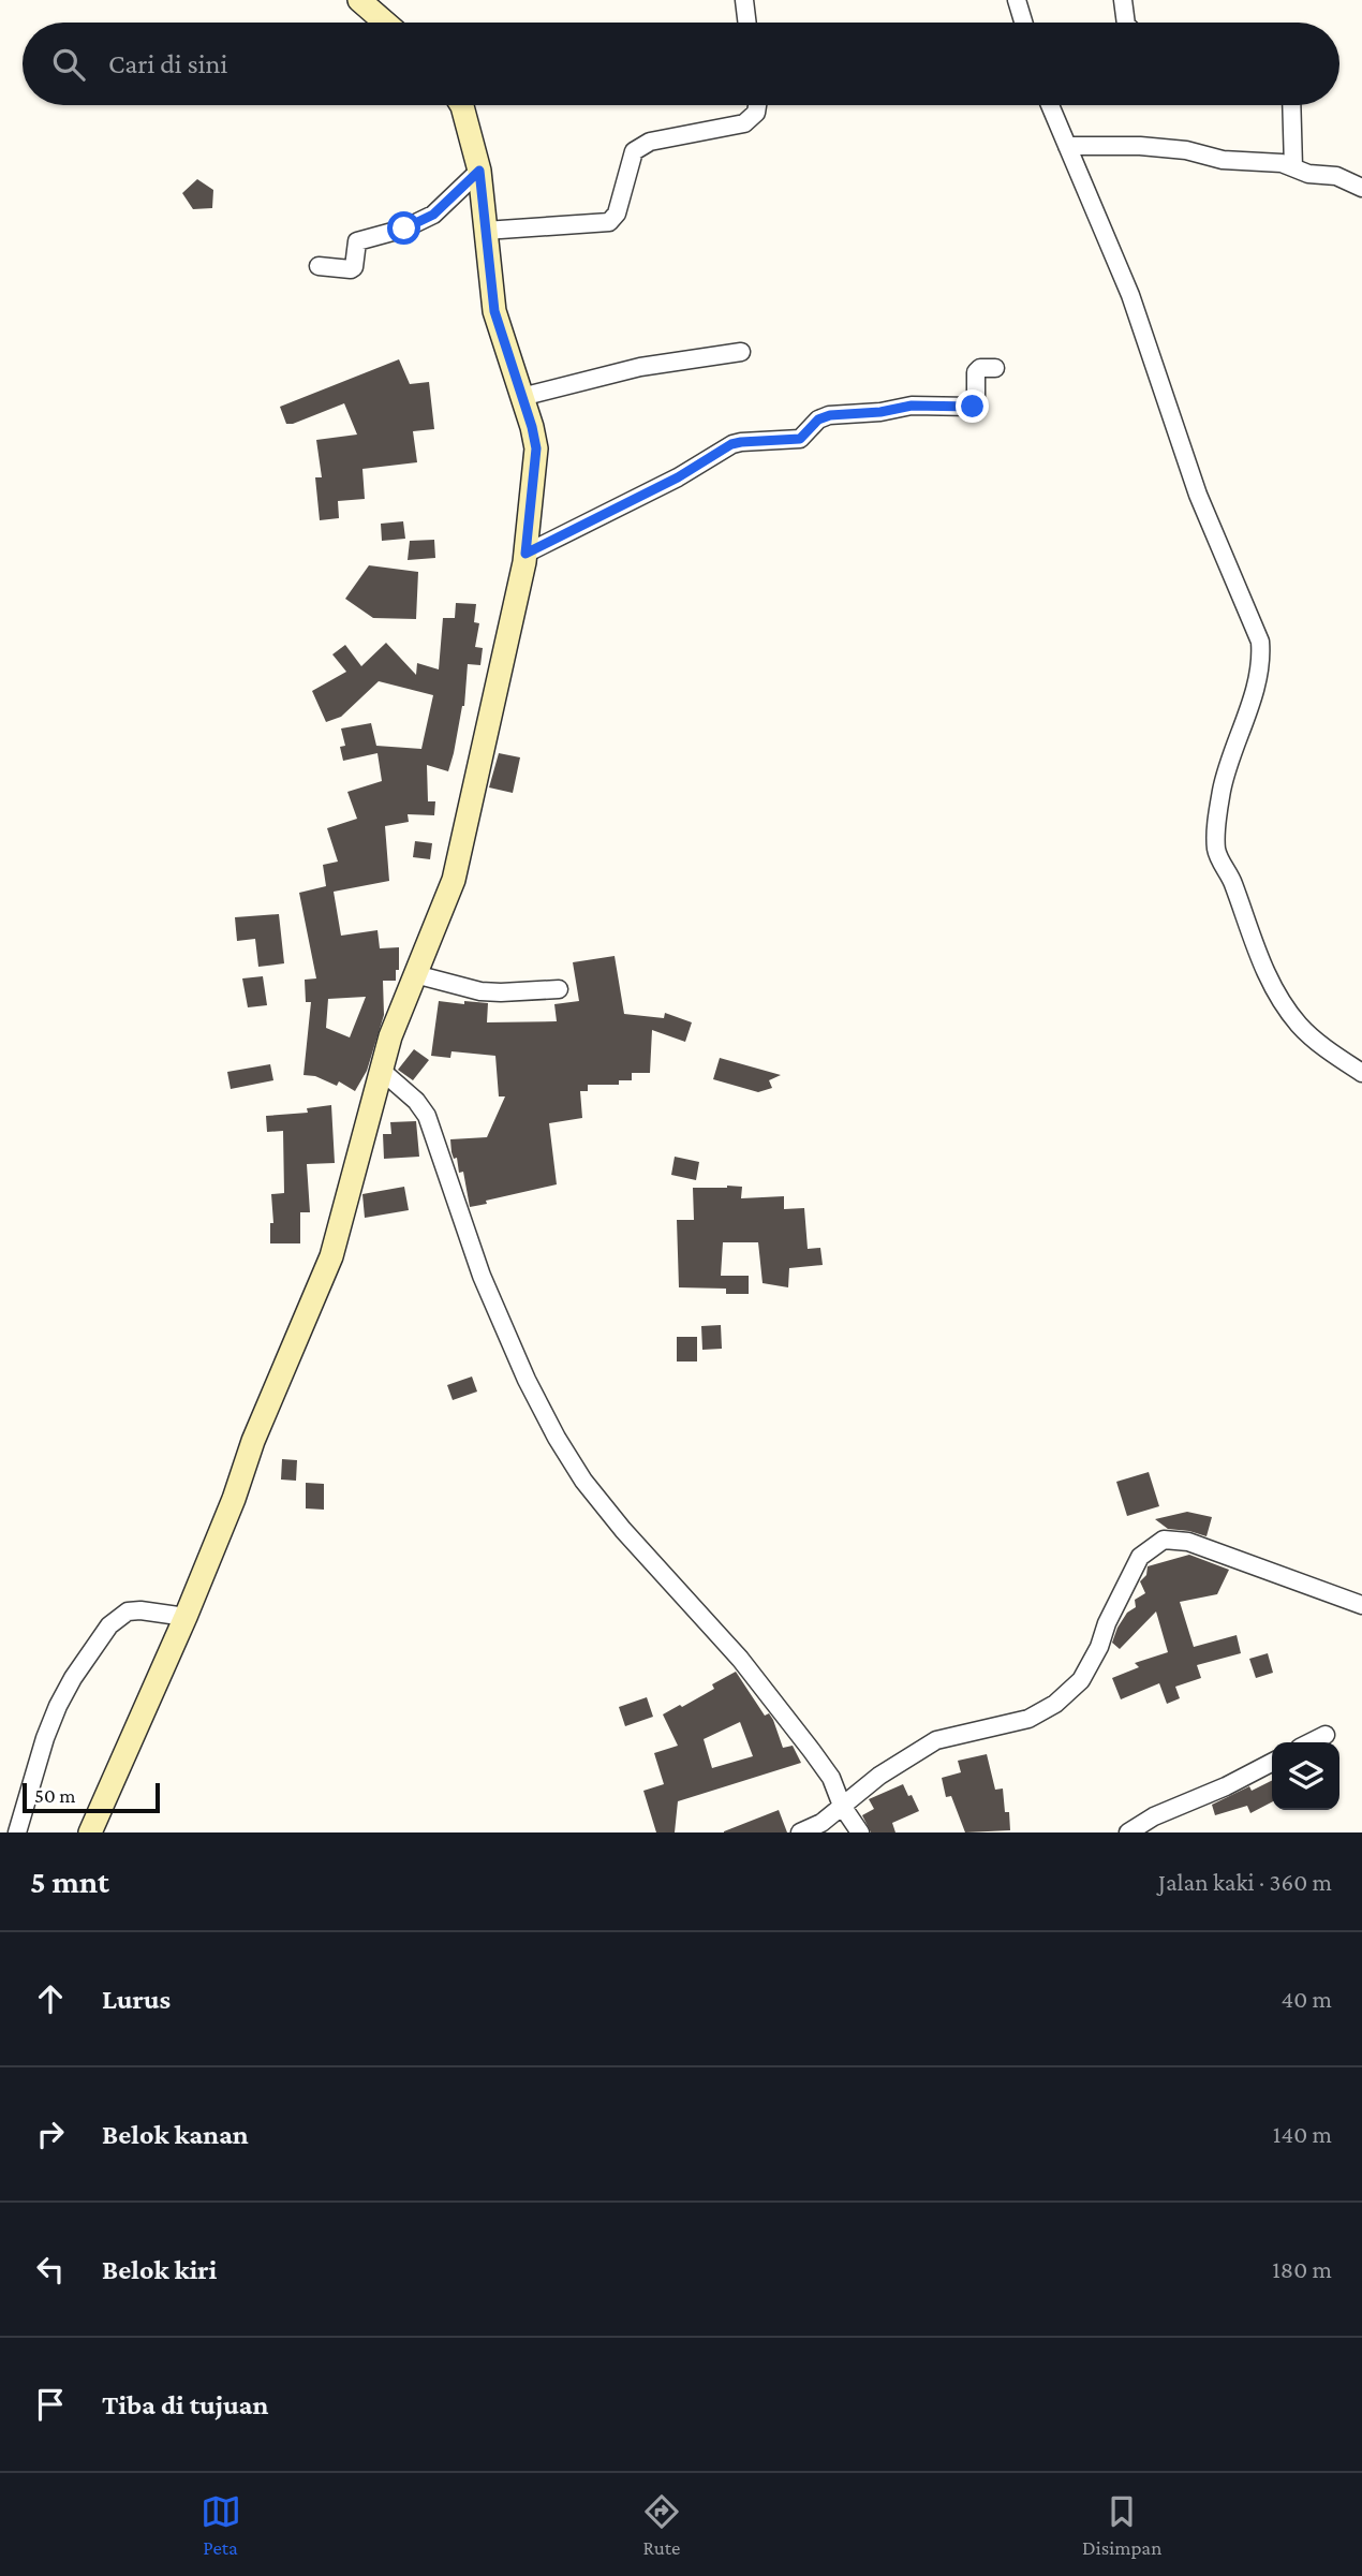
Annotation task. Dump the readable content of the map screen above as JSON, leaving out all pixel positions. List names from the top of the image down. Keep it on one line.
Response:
{"scale_bar":"50 m","page":{"search":"Cari di sini","scale":"50 m","heading":["5 mnt","Jalan kaki · 360 m"],"list":[["Lurus","40 m"],["Belok kanan","140 m"],["Belok kiri","180 m"],"Tiba di tujuan"],"nav":["Peta","Rute","Disimpan"]}}
